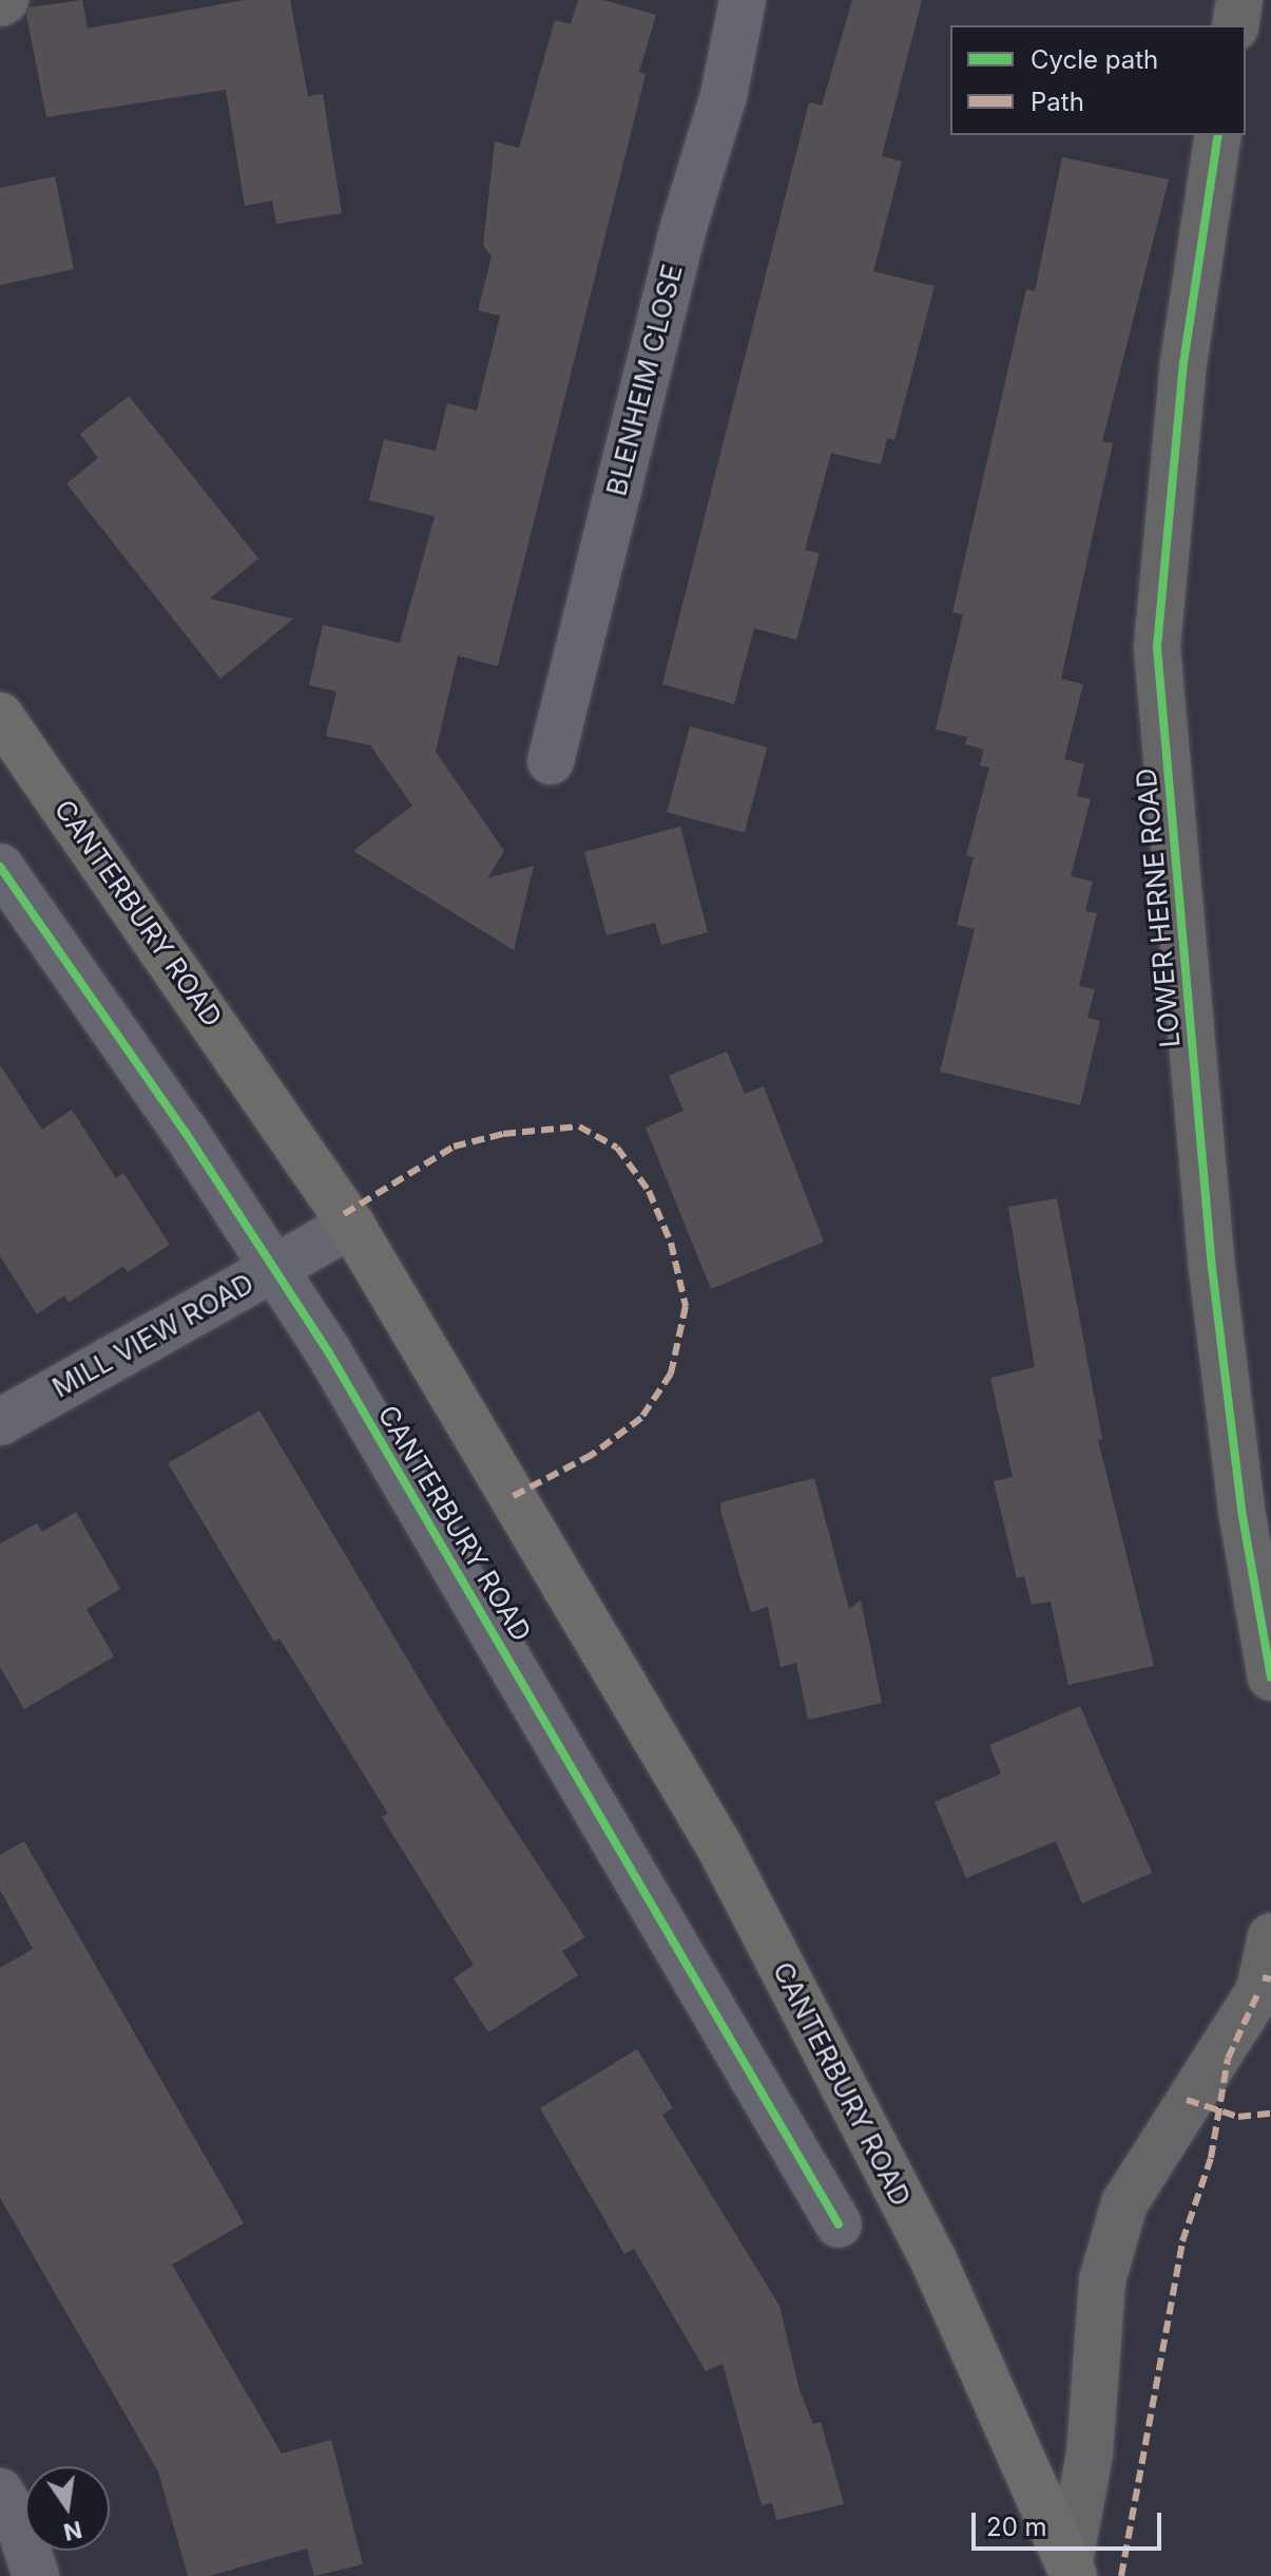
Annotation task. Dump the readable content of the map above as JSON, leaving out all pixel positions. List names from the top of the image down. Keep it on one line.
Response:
{"streets":{"main road":["CANTERBURY ROAD"],"street":["BLENHEIM CLOSE","LOWER HERNE ROAD","MILL VIEW ROAD"]},"crossings":[["CANTERBURY ROAD","MILL VIEW ROAD"]],"legend":["Cycle path","Path"],"scale_bar":"20 m","north":"bottom"}
